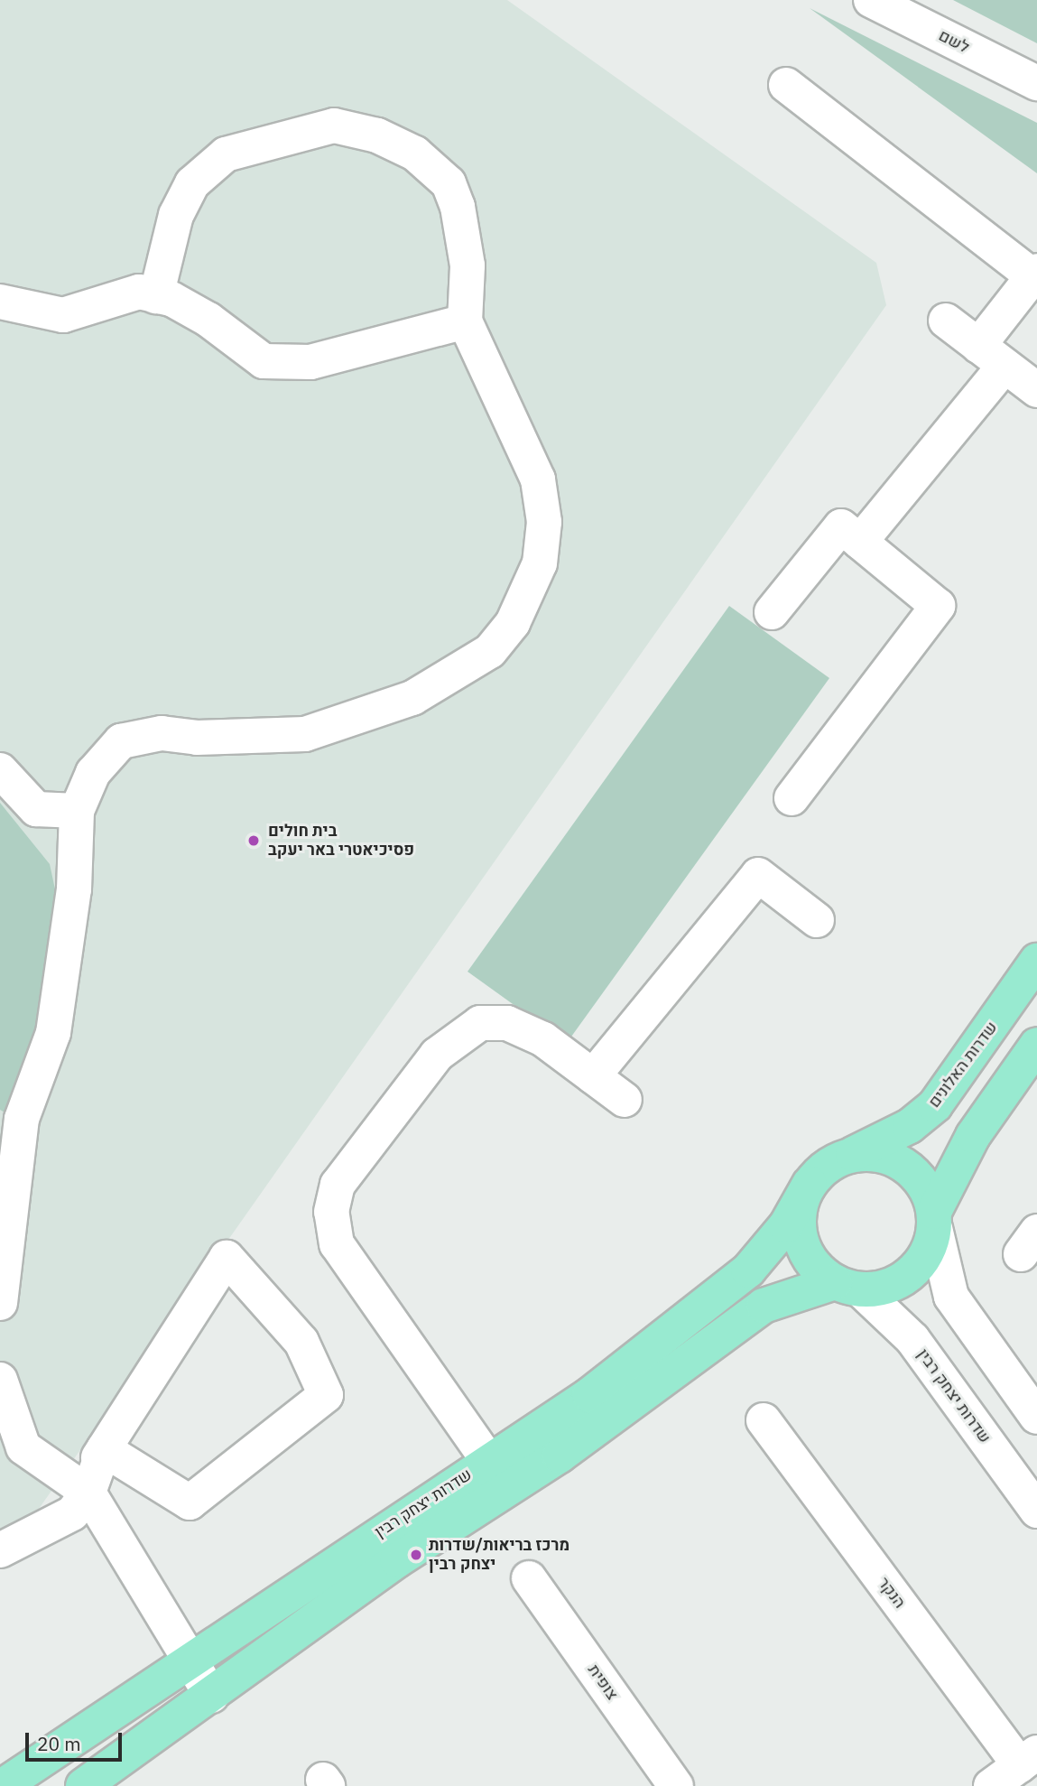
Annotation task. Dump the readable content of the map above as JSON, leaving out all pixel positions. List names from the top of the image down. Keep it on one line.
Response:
{"streets":{"main road":["שדרות האלונים","שדרות יצחק רבין"],"street":["לשם","הנקר","צופית"]},"crossings":[["שדרות האלונים","שדרות יצחק רבין"]],"places":["בית חולים פסיכיאטרי באר יעקב","מרכז בריאות/שדרות יצחק רבין"],"scale_bar":"20 m"}
